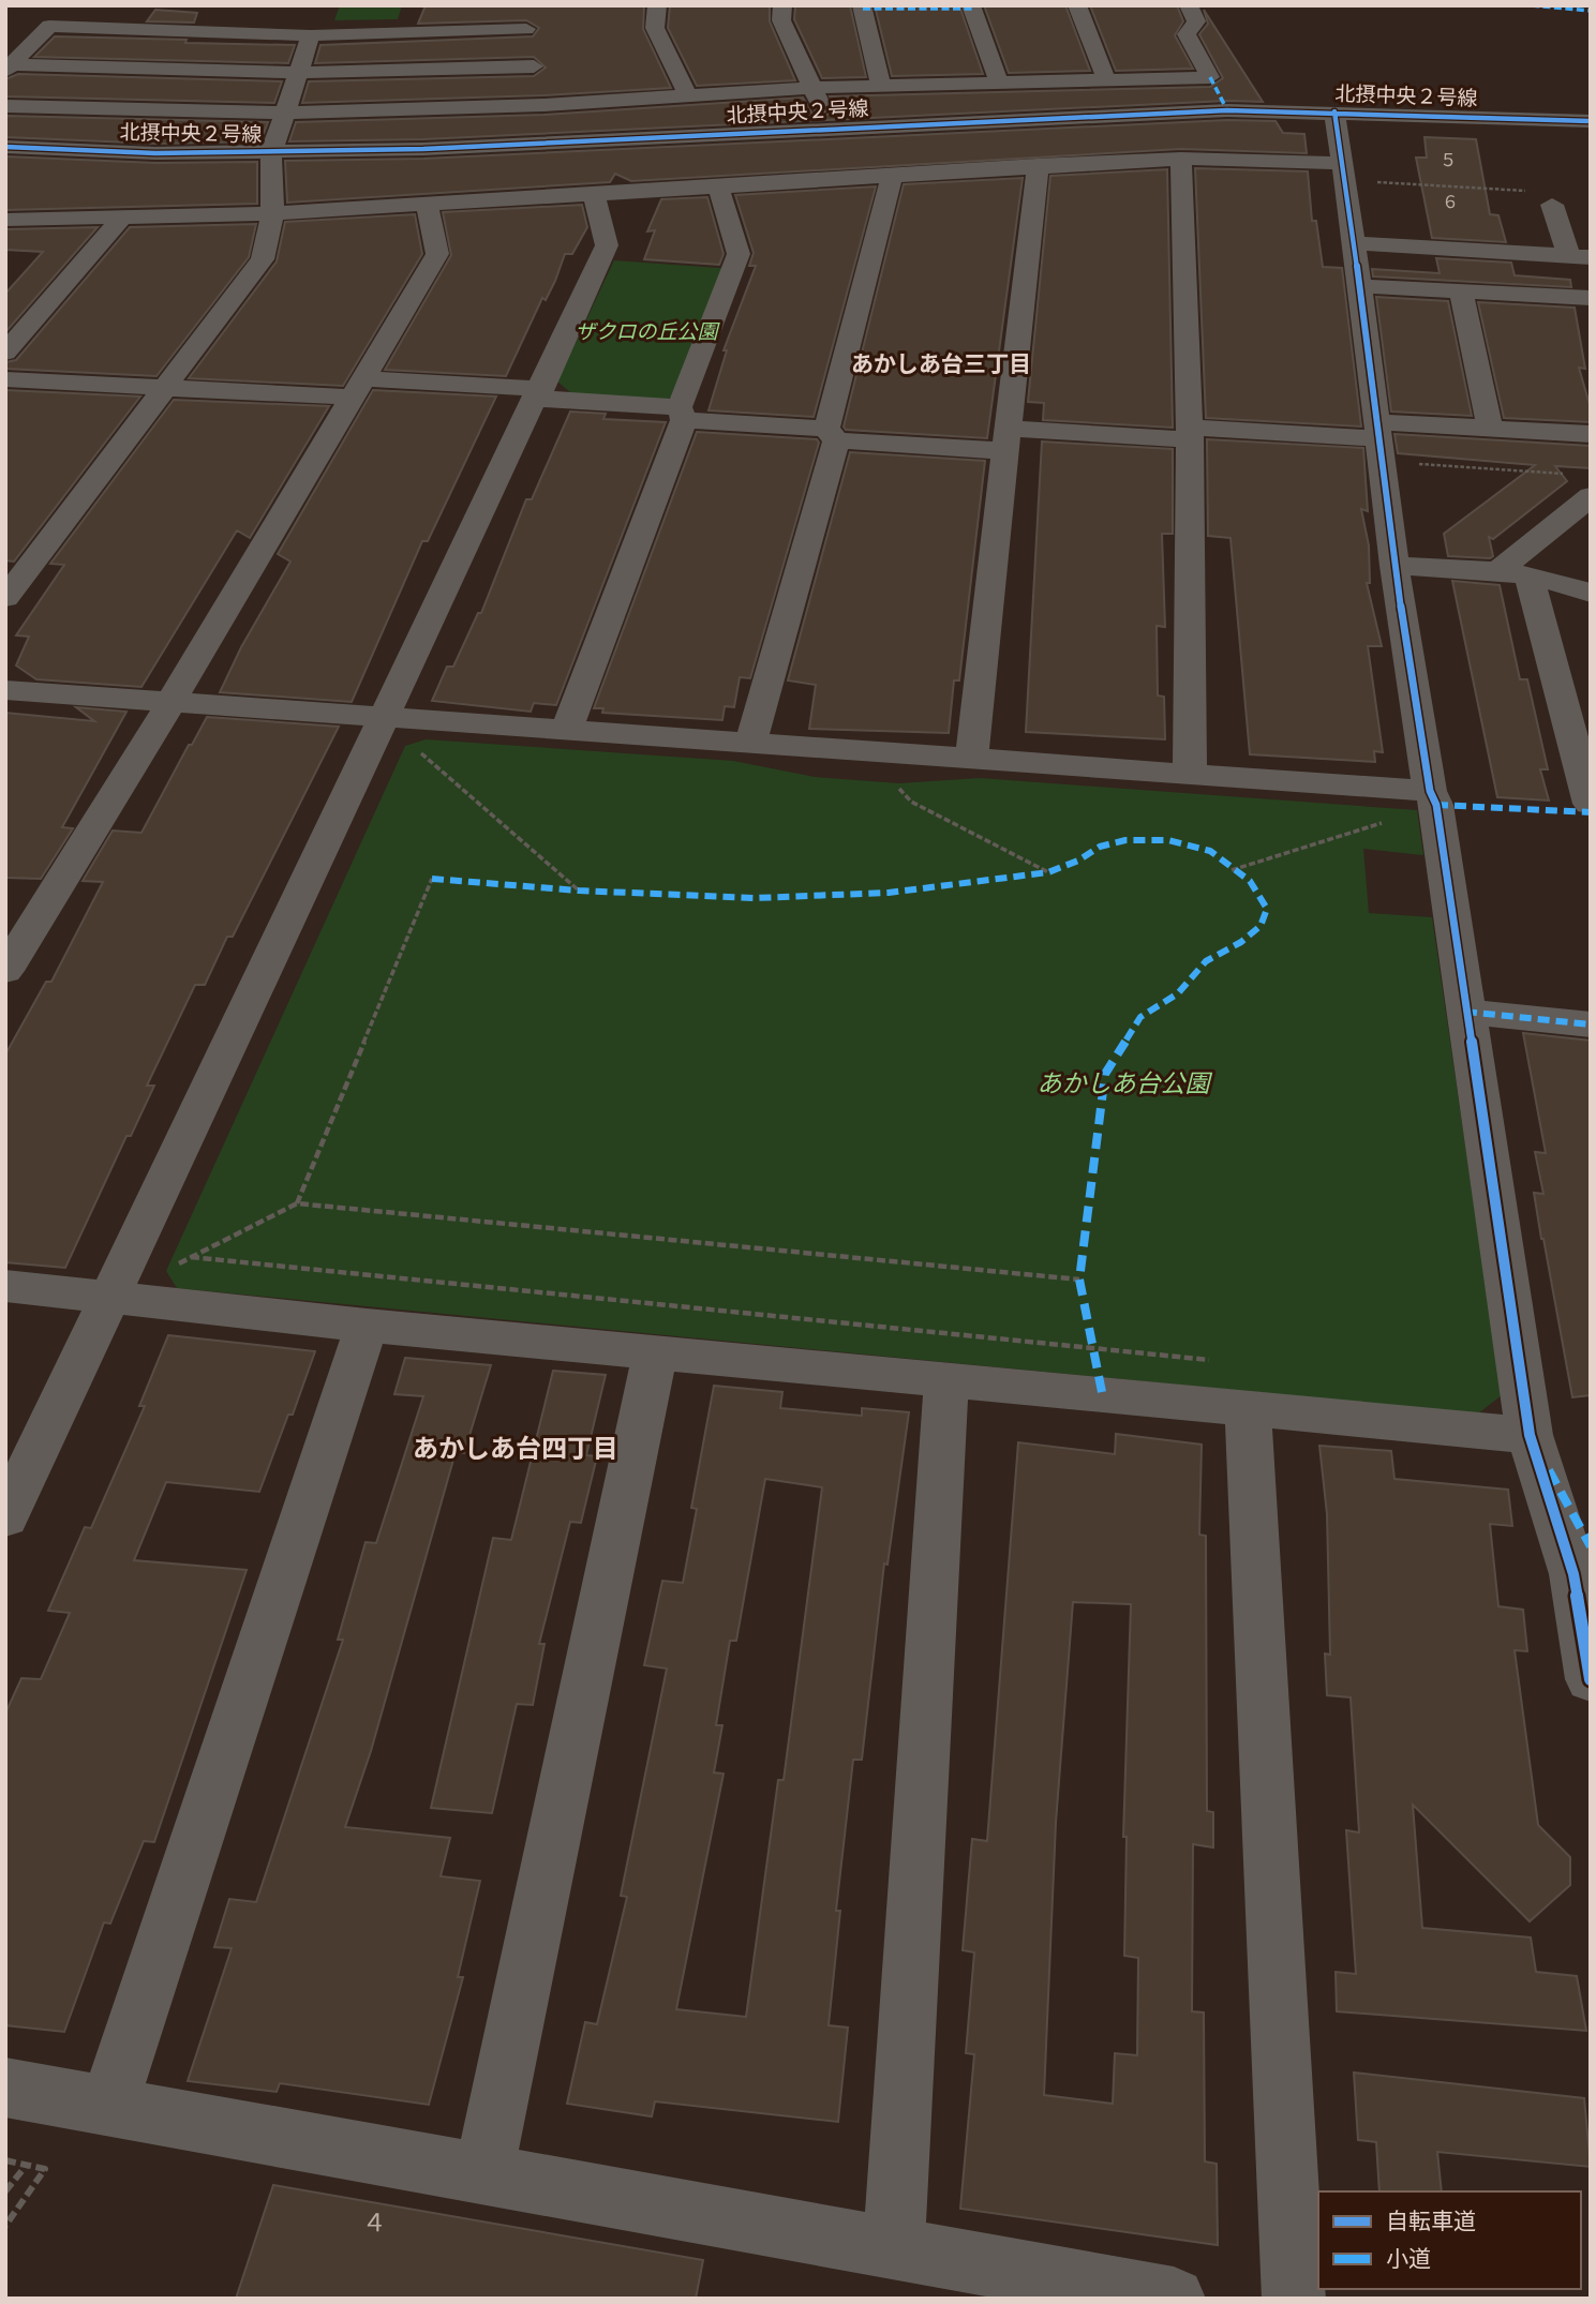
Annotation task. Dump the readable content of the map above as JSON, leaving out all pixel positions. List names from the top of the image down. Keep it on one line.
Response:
{"streets":{"street":["北摂中央２号線"]},"districts":["あかしあ台三丁目","あかしあ台四丁目"],"parks":["ザクロの丘公園","あかしあ台公園"],"house_numbers":["５","６","４"],"legend":["自転車道","小道"]}
